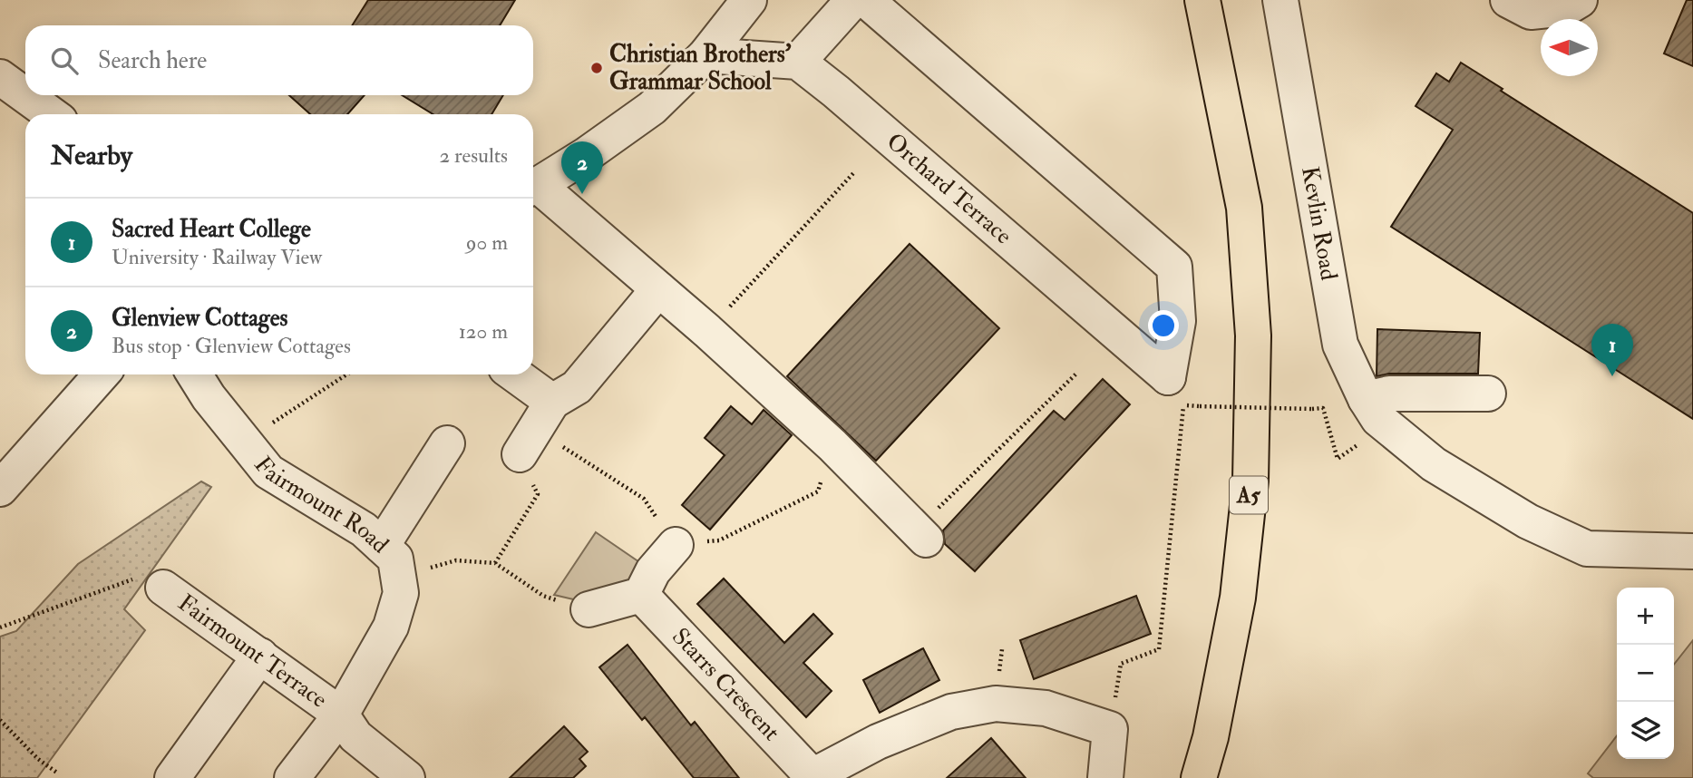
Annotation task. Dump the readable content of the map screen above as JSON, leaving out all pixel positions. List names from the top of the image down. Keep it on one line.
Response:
{"streets":{"highway":["A5"],"street":["Orchard Terrace","Kevlin Road","Fairmount Road","Fairmount Terrace","Starrs Crescent"]},"crossings":[["Fairmount Road","Fairmount Terrace"]],"places":["Christian Brothers' Grammar School"],"north":"left","page":{"search":"Search here","heading":["Nearby","2 results"],"pins":["2","1"],"list":[{"mark":"1","name":"Sacred Heart College","note":"University · Railway View","value":"90 m"},{"mark":"2","name":"Glenview Cottages","note":"Bus stop · Glenview Cottages","value":"120 m"}],"map_buttons":["+","−"]}}
